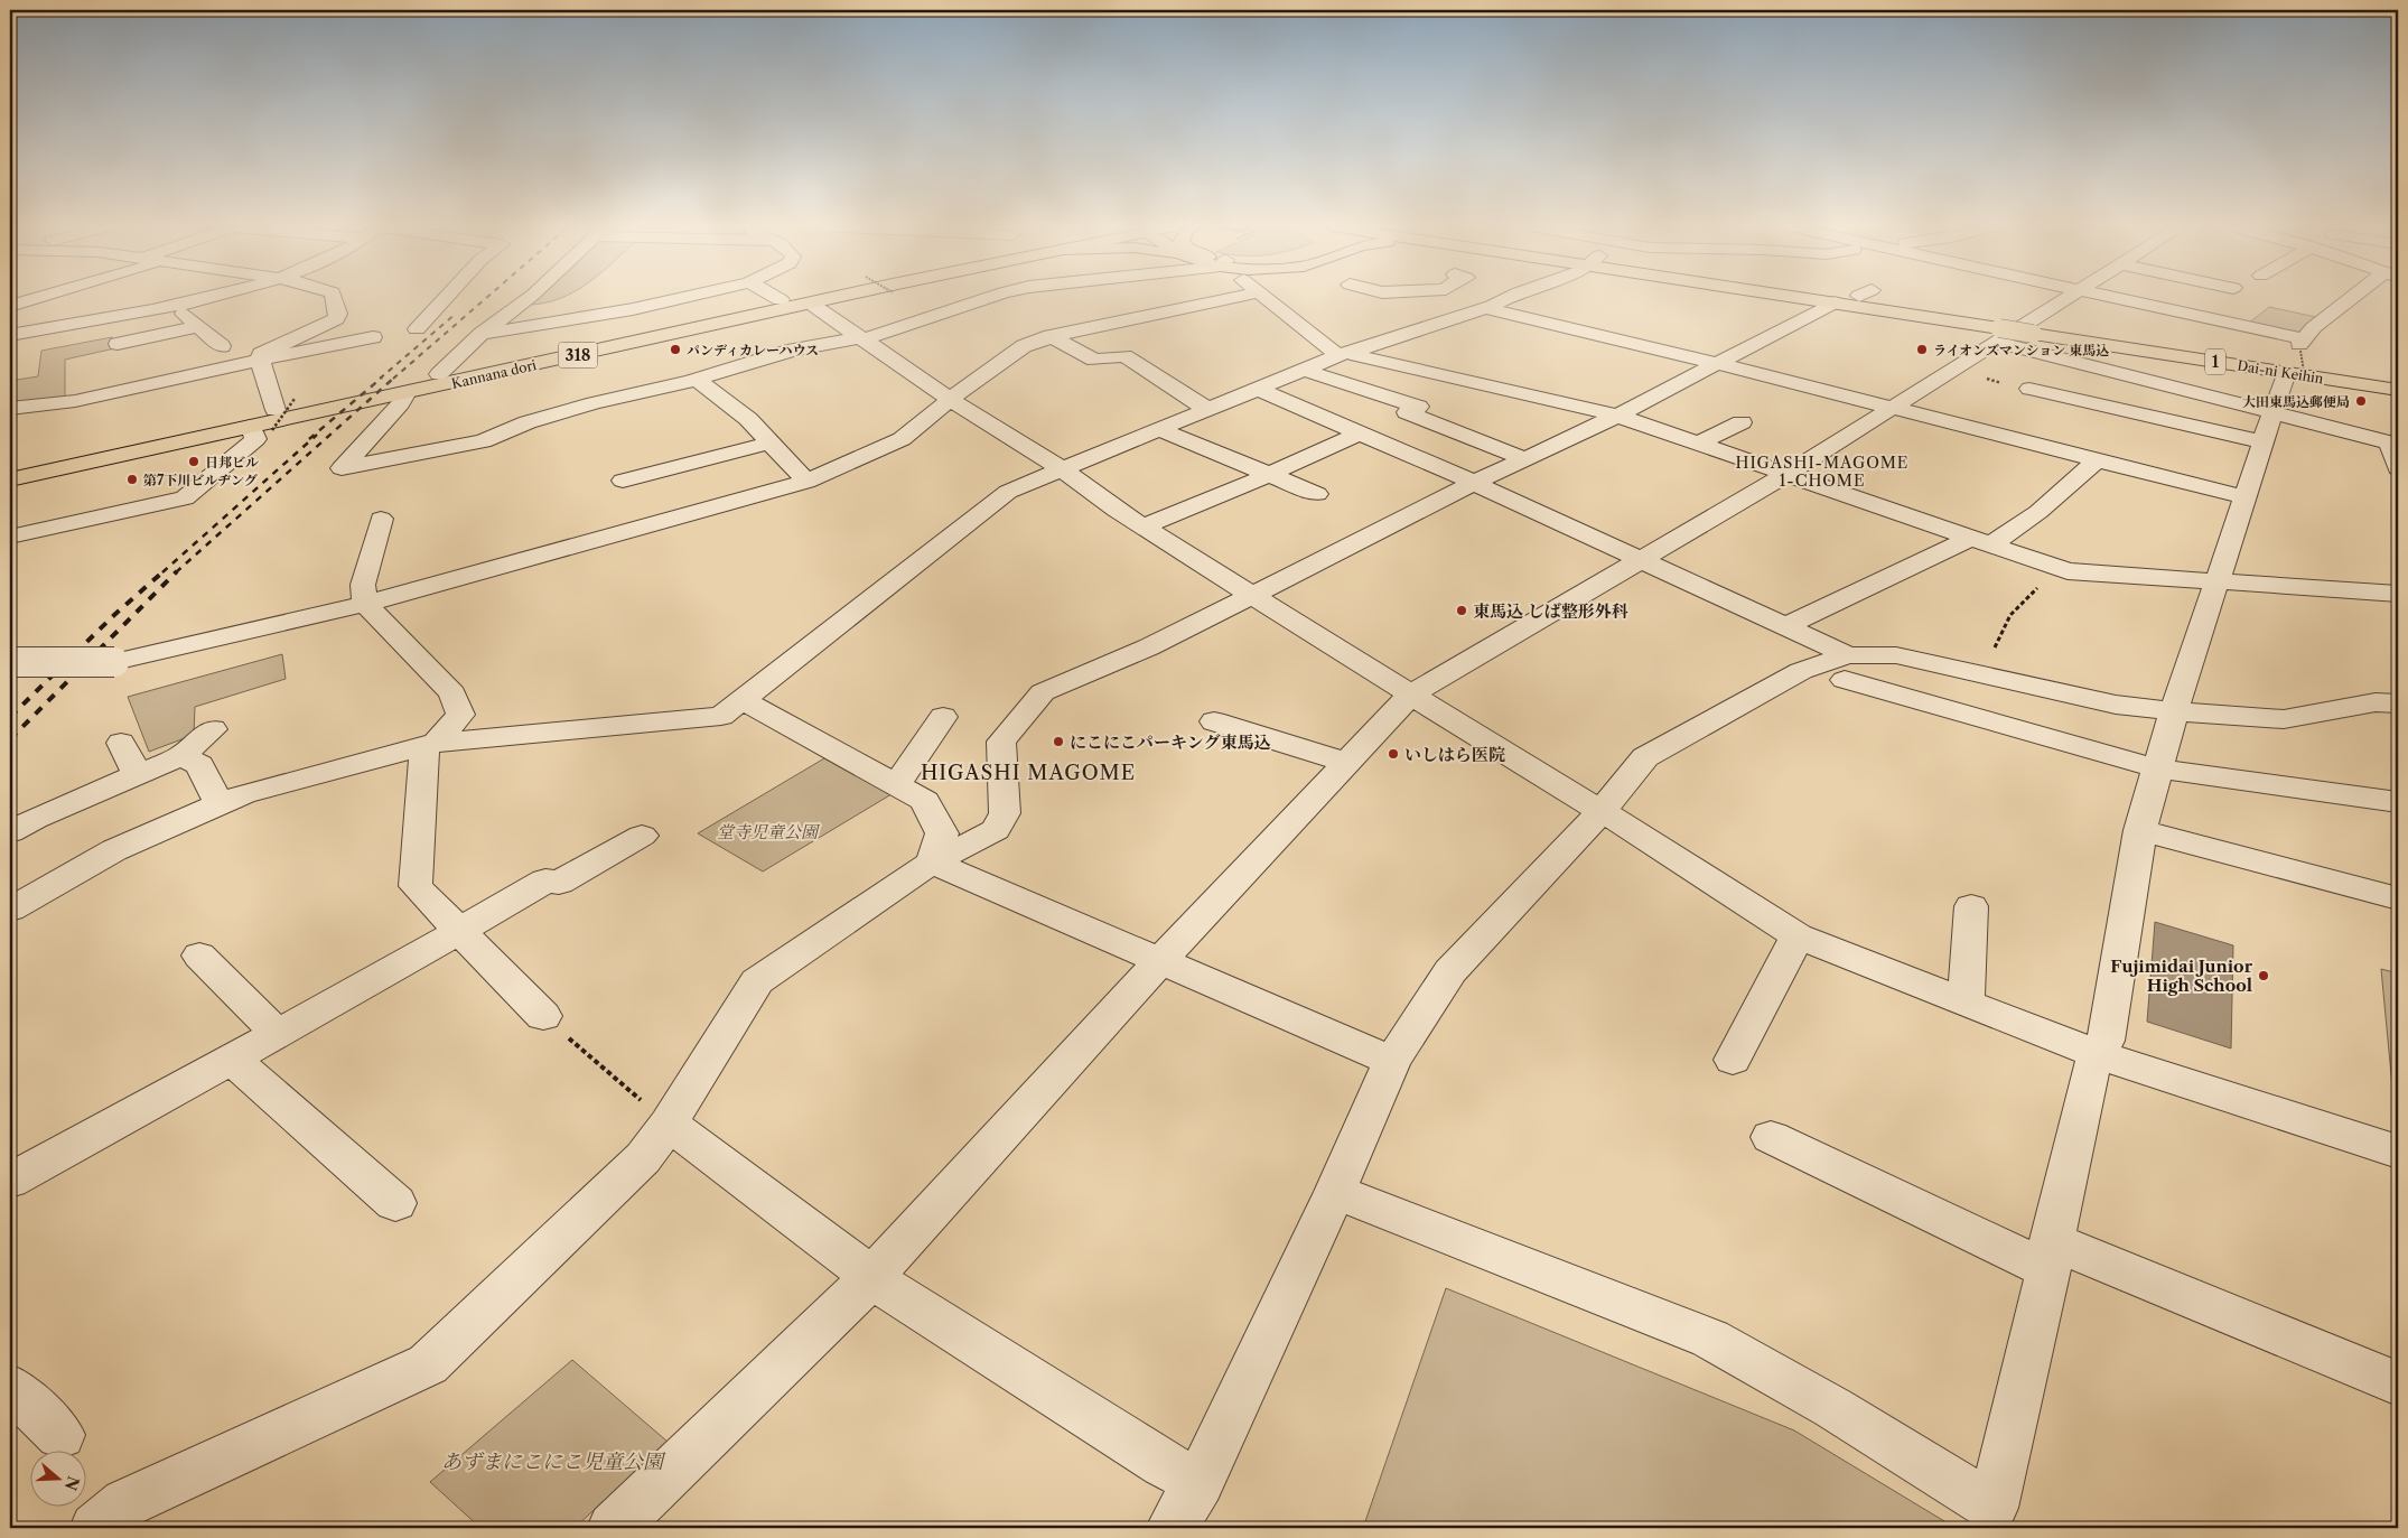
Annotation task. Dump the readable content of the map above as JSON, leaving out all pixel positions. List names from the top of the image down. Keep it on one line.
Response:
{"streets":{"main road":["318","1","Dai-ni Keihin","Kannana dori"]},"districts":["HIGASHI-MAGOME 1-CHOME","HIGASHI MAGOME"],"parks":["堂寺児童公園","あずまにこにこ児童公園"],"places":["パンディカレーハウス","ライオンズマンション 東馬込","大田東馬込郵便局","日邦ビル","第7下川ビルヂング","東馬込 しば整形外科","にこにこパーキング東馬込","いしはら医院","Fujimidai Junior High School"],"north":"right"}
